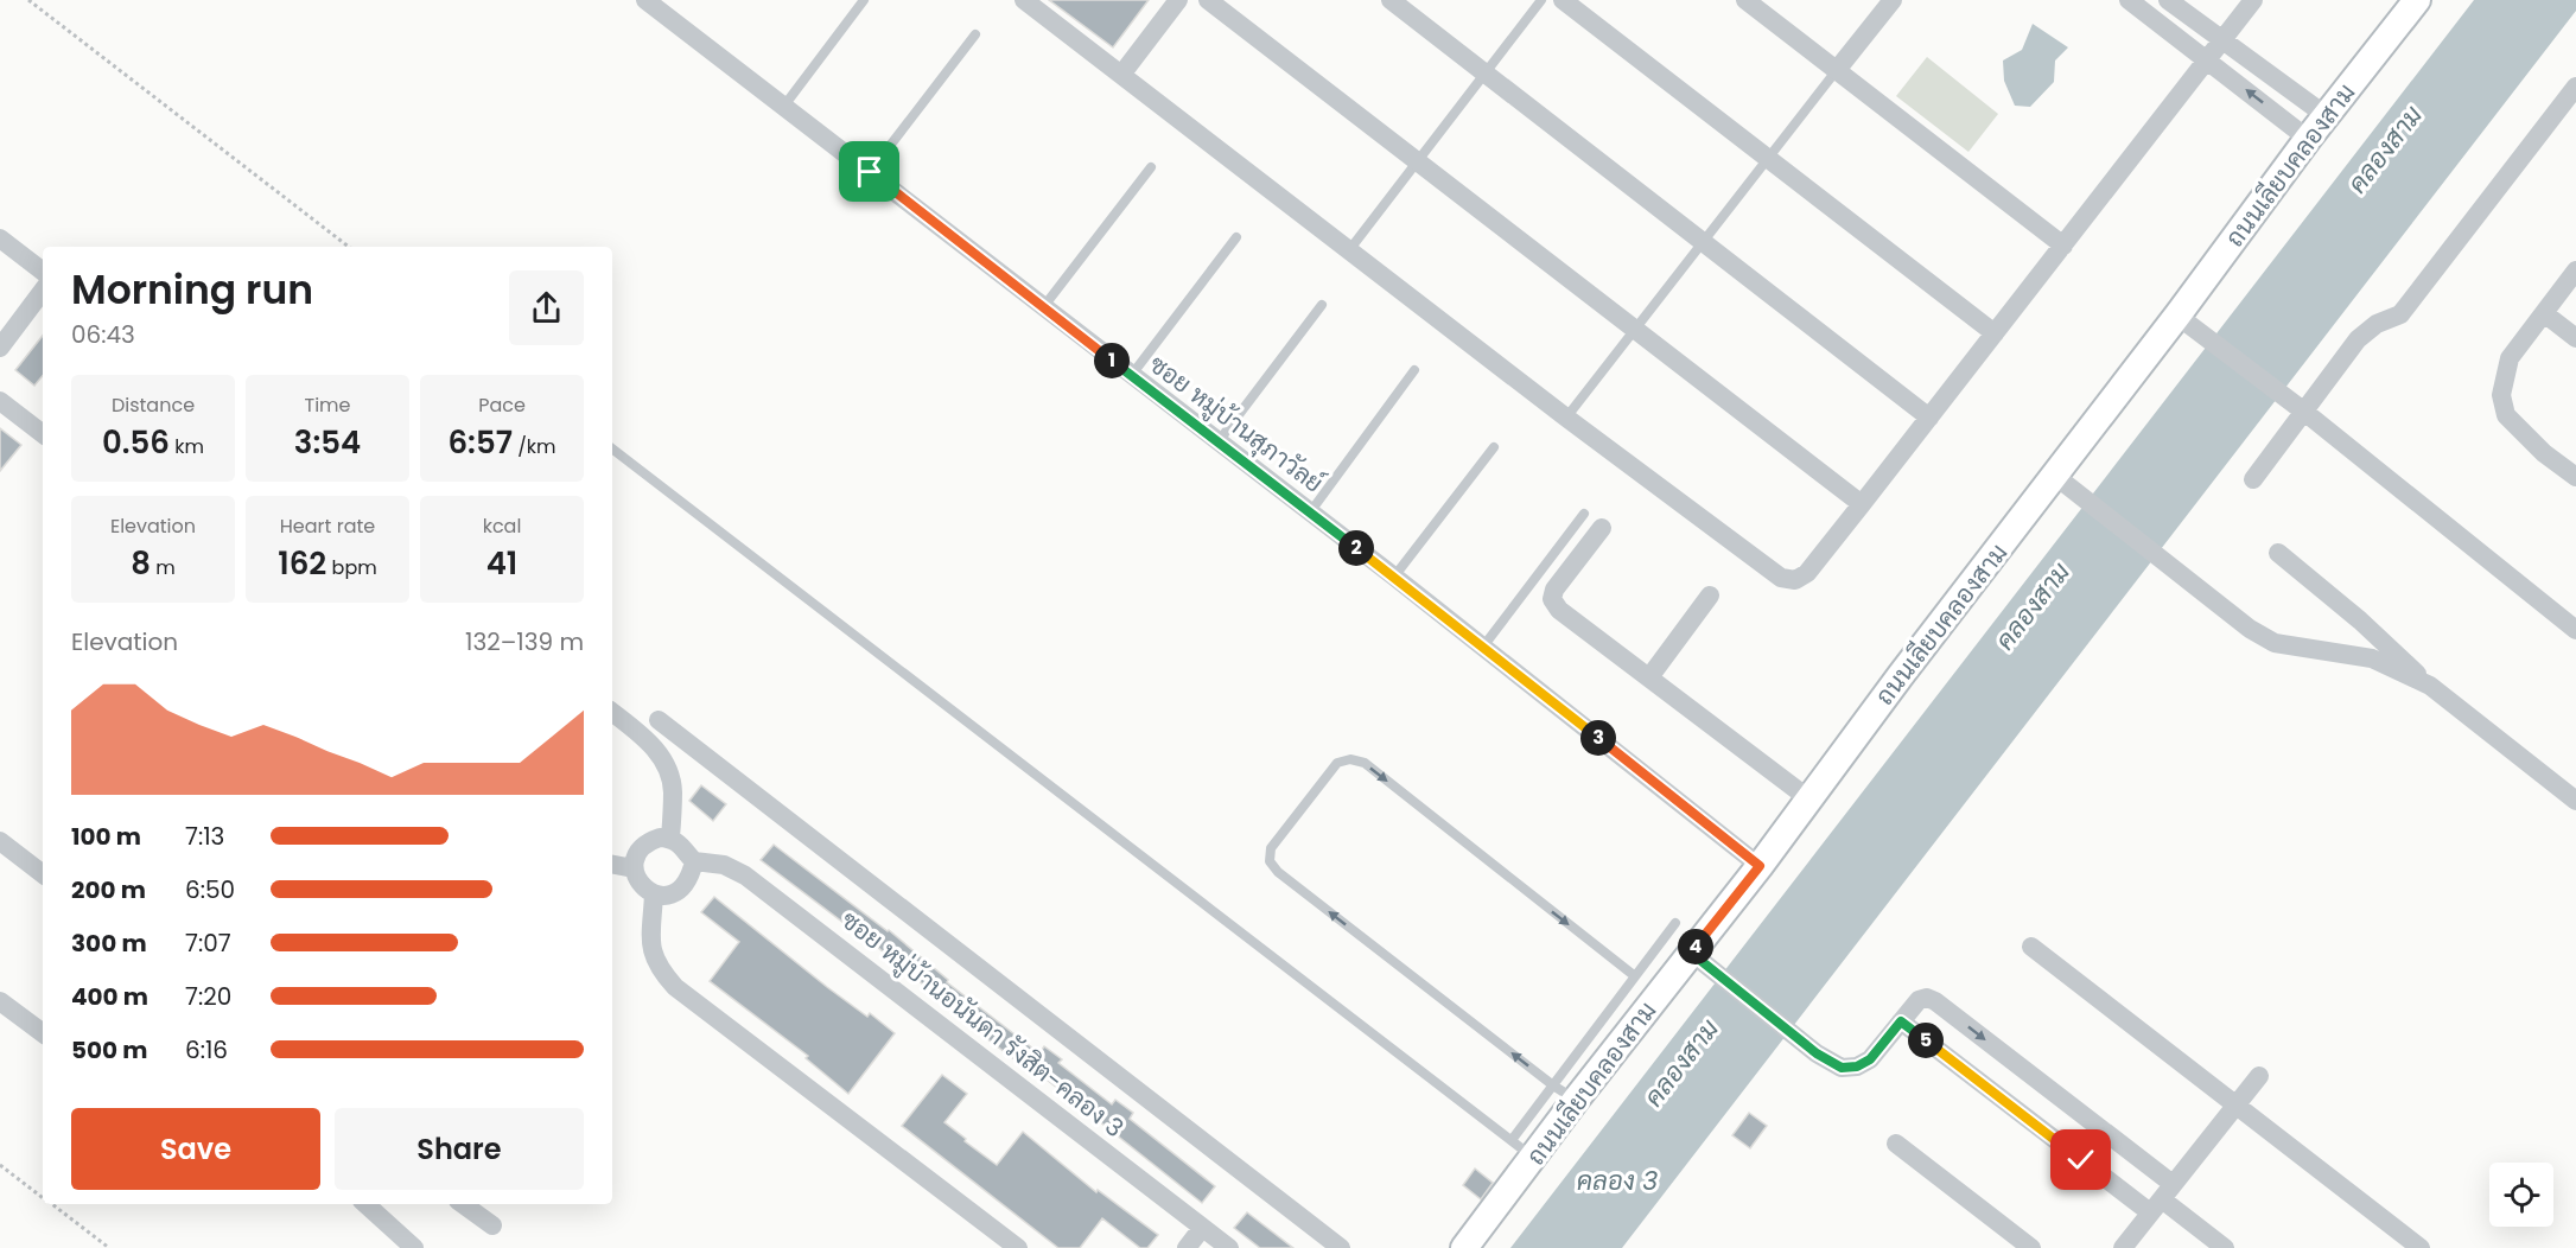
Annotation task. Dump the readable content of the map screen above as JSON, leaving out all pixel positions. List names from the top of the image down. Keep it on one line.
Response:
{"streets":{"main road":["ถนนเลียบคลองสาม"],"street":["ซอย หมู่บ้านสุภาวัลย์","ซอย หมู่บ้านอนันดา รังสิต-คลอง 3"]},"crossings":[["ถนนเลียบคลองสาม","ซอย หมู่บ้านสุภาวัลย์"]],"water":["คลองสาม","คลอง 3"],"page":{"heading":["Morning run","06:43"],"pins":["1","2","3","4","5"],"stats":[["Distance","0.56 km"],["Time","3:54"],["Pace","6:57 /km"],["Elevation","8 m"],["Heart rate","162 bpm"],["kcal","41"]],"chart":["Elevation","132–139 m"],"list":[{"name":"100 m","note":"7:13"},{"name":"200 m","note":"6:50"},{"name":"300 m","note":"7:07"},{"name":"400 m","note":"7:20"},{"name":"500 m","note":"6:16"}],"buttons":["Save","Share"]}}
